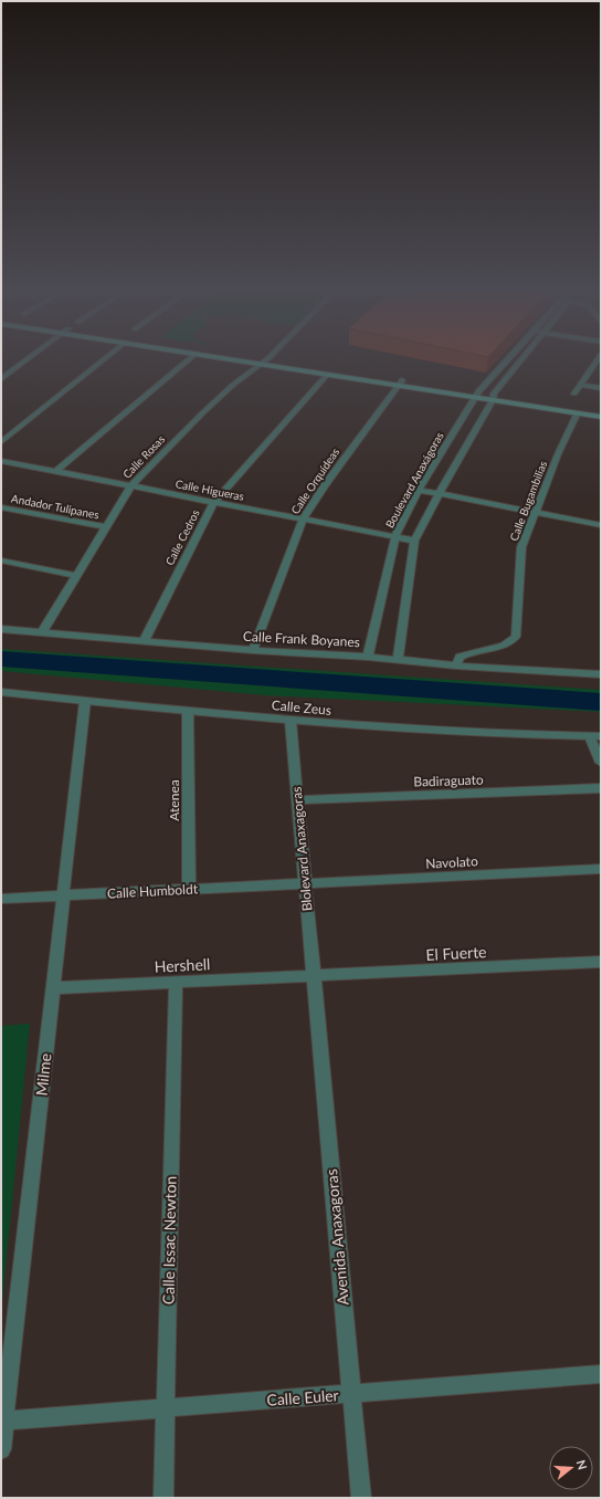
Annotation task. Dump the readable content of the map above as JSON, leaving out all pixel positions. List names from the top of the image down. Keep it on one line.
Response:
{"streets":{"street":["Calle Rosas","Boulevard Anaxágoras","Calle Orquídeas","Calle Higueras","Calle Bugambilias","Andador Tulipanes","Calle Cedros","Calle Frank Boyanes","Calle Zeus","Badiraguato","Atenea","Blolevard Anaxagoras","Navolato","Calle Humboldt","El Fuerte","Hershell","Milme","Avenida Anaxagoras","Calle Issac Newton","Calle Euler"]},"crossings":[["Calle Rosas","Calle Higueras"],["Calle Rosas","Andador Tulipanes"],["Calle Rosas","Calle Frank Boyanes"],["Boulevard Anaxágoras","Calle Higueras"],["Boulevard Anaxágoras","Calle Frank Boyanes"],["Calle Orquídeas","Calle Higueras"],["Calle Orquídeas","Calle Frank Boyanes"],["Calle Higueras","Calle Cedros"],["Calle Bugambilias","Calle Frank Boyanes"],["Calle Cedros","Calle Frank Boyanes"],["Calle Zeus","Atenea"],["Calle Zeus","Blolevard Anaxagoras"],["Calle Zeus","Milme"],["Badiraguato","Blolevard Anaxagoras"],["Atenea","Calle Humboldt"],["Blolevard Anaxagoras","Navolato"],["Blolevard Anaxagoras","Calle Humboldt"],["Blolevard Anaxagoras","El Fuerte"],["Blolevard Anaxagoras","Hershell"],["Blolevard Anaxagoras","Avenida Anaxagoras"],["Navolato","Calle Humboldt"],["Calle Humboldt","Milme"],["El Fuerte","Hershell"],["El Fuerte","Avenida Anaxagoras"],["Hershell","Milme"],["Hershell","Avenida Anaxagoras"],["Hershell","Calle Issac Newton"],["Milme","Calle Euler"],["Avenida Anaxagoras","Calle Euler"],["Calle Issac Newton","Calle Euler"]],"north":"right"}
